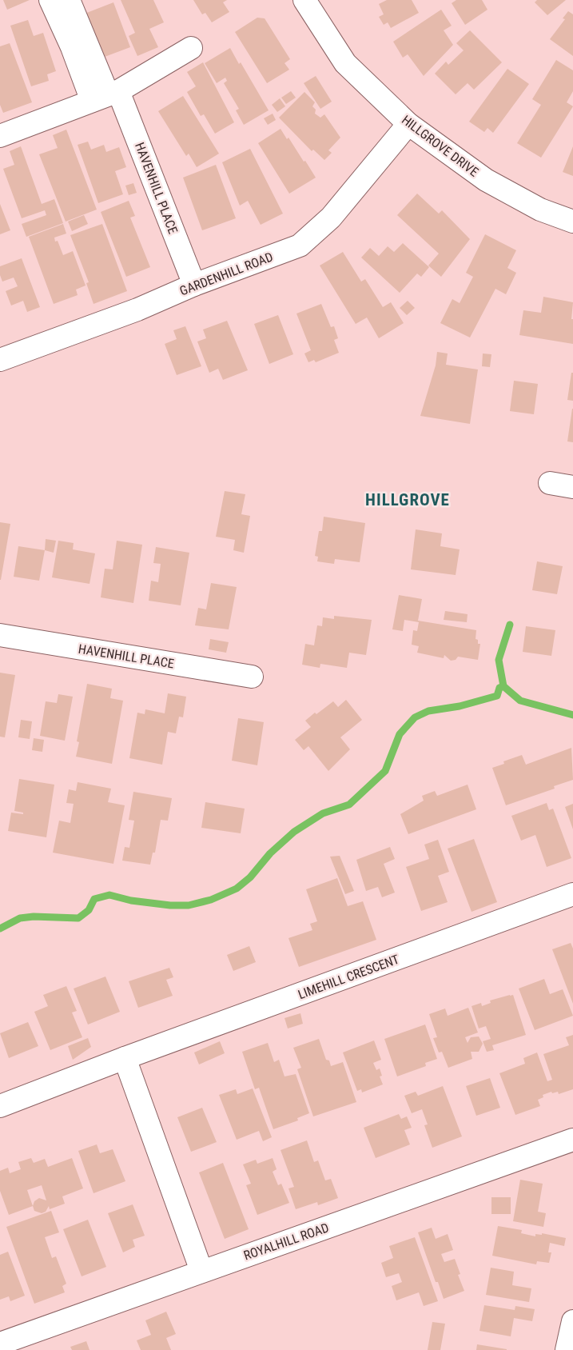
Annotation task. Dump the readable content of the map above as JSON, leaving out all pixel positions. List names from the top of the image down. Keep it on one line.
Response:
{"streets":{"street":["HILLGROVE DRIVE","HAVENHILL PLACE","GARDENHILL ROAD","LIMEHILL CRESCENT","ROYALHILL ROAD"]},"crossings":[["HILLGROVE DRIVE","GARDENHILL ROAD"],["HAVENHILL PLACE","GARDENHILL ROAD"]],"districts":["HILLGROVE"]}
